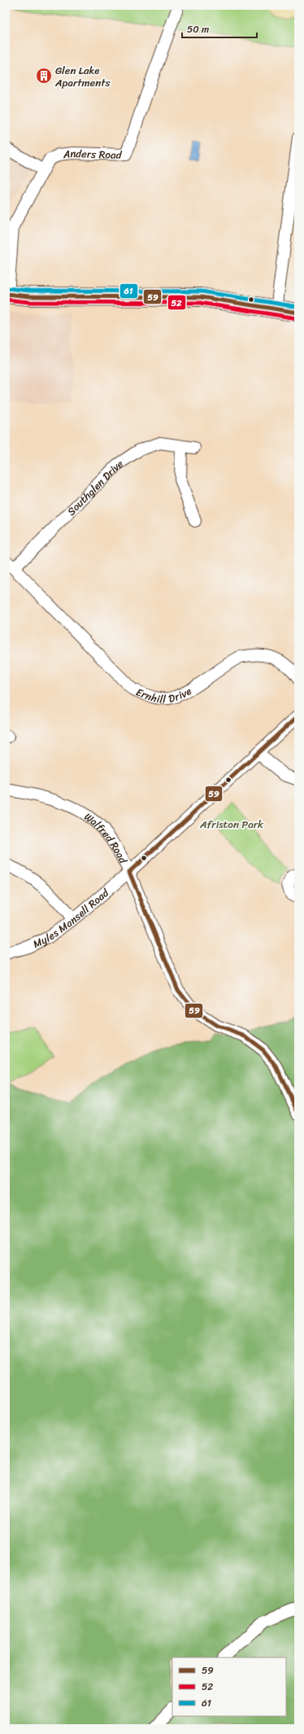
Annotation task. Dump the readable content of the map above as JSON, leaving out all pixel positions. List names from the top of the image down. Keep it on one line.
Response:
{"streets":{"street":["Anders Road","Southglen Drive","Ernhill Drive","Walfred Road","Myles Mansell Road"]},"crossings":[["Southglen Drive","Ernhill Drive"],["Walfred Road","Myles Mansell Road"]],"parks":["Afriston Park"],"places":{"building":["Glen Lake Apartments"]},"lines":["transit line 61","transit line 59","transit line 52"],"legend":["59","52","61"],"scale_bar":"50 m"}
